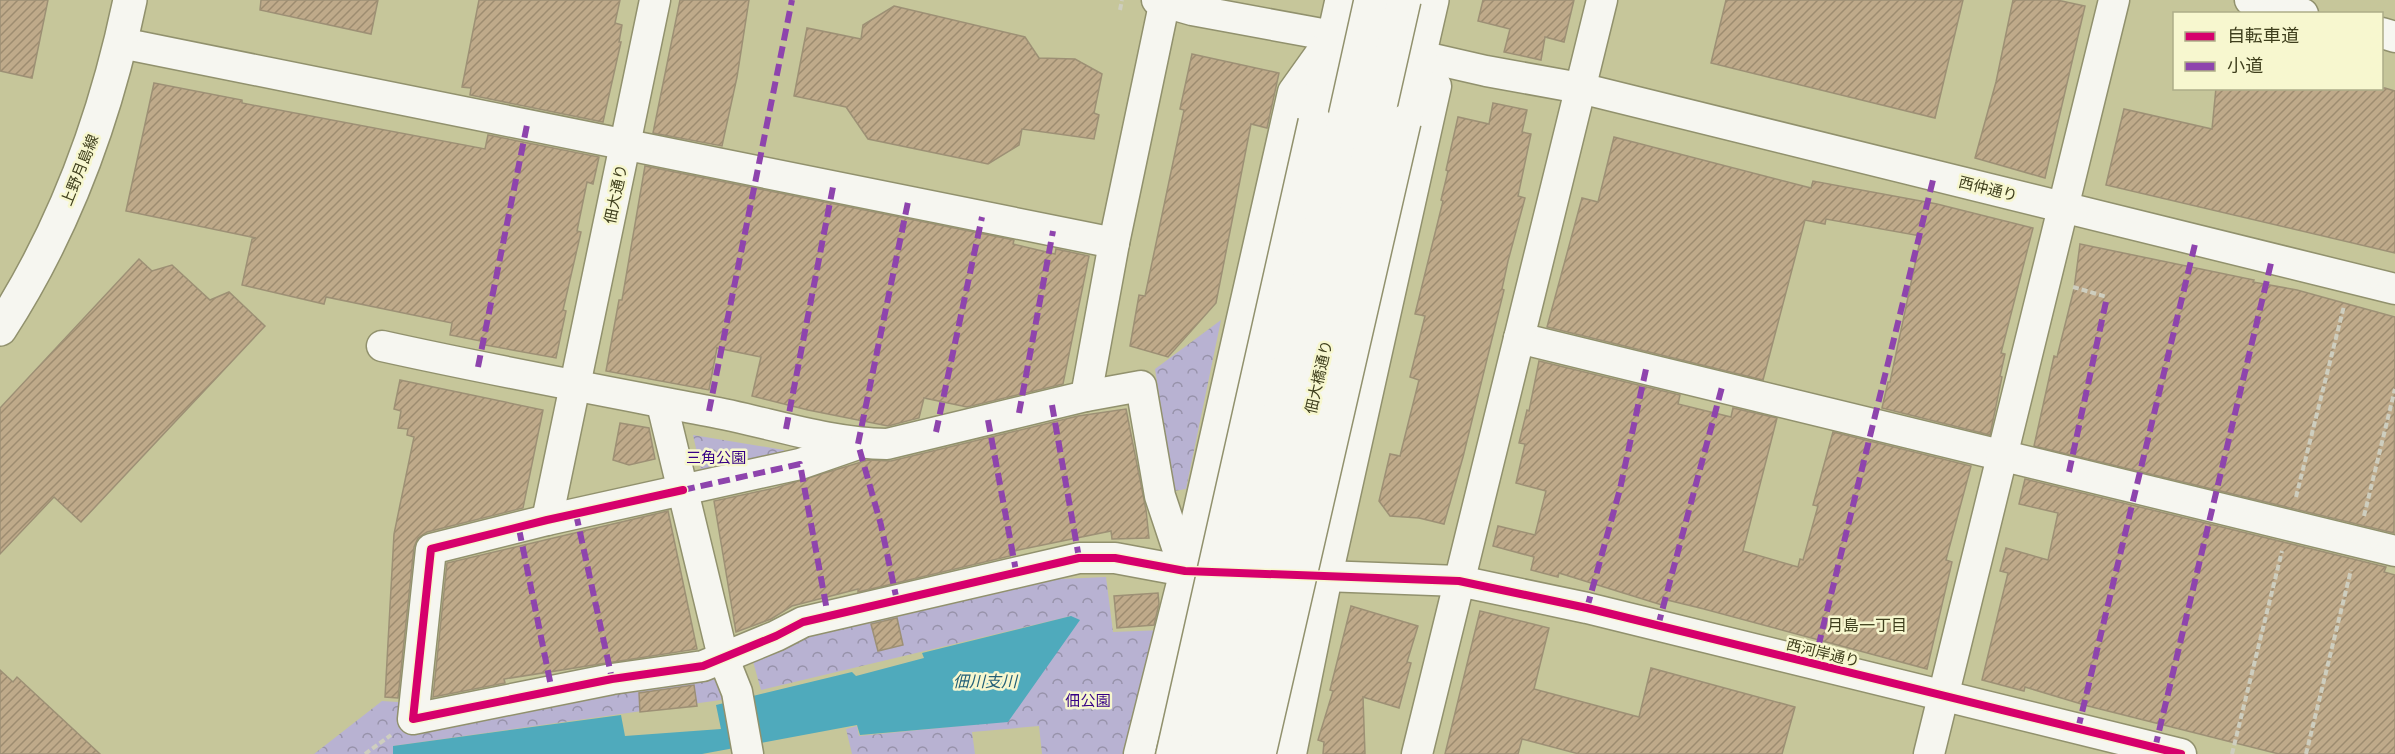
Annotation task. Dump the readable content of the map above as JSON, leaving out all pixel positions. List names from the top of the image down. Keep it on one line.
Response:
{"streets":{"main road":["上野月島線","佃大橋通り"],"street":["西仲通り","佃大通り","西河岸通り"]},"crossings":[["佃大通り","西河岸通り"]],"districts":["月島一丁目"],"water":["佃川支川"],"parks":["三角公園","佃公園"],"legend":["自転車道","小道"]}
